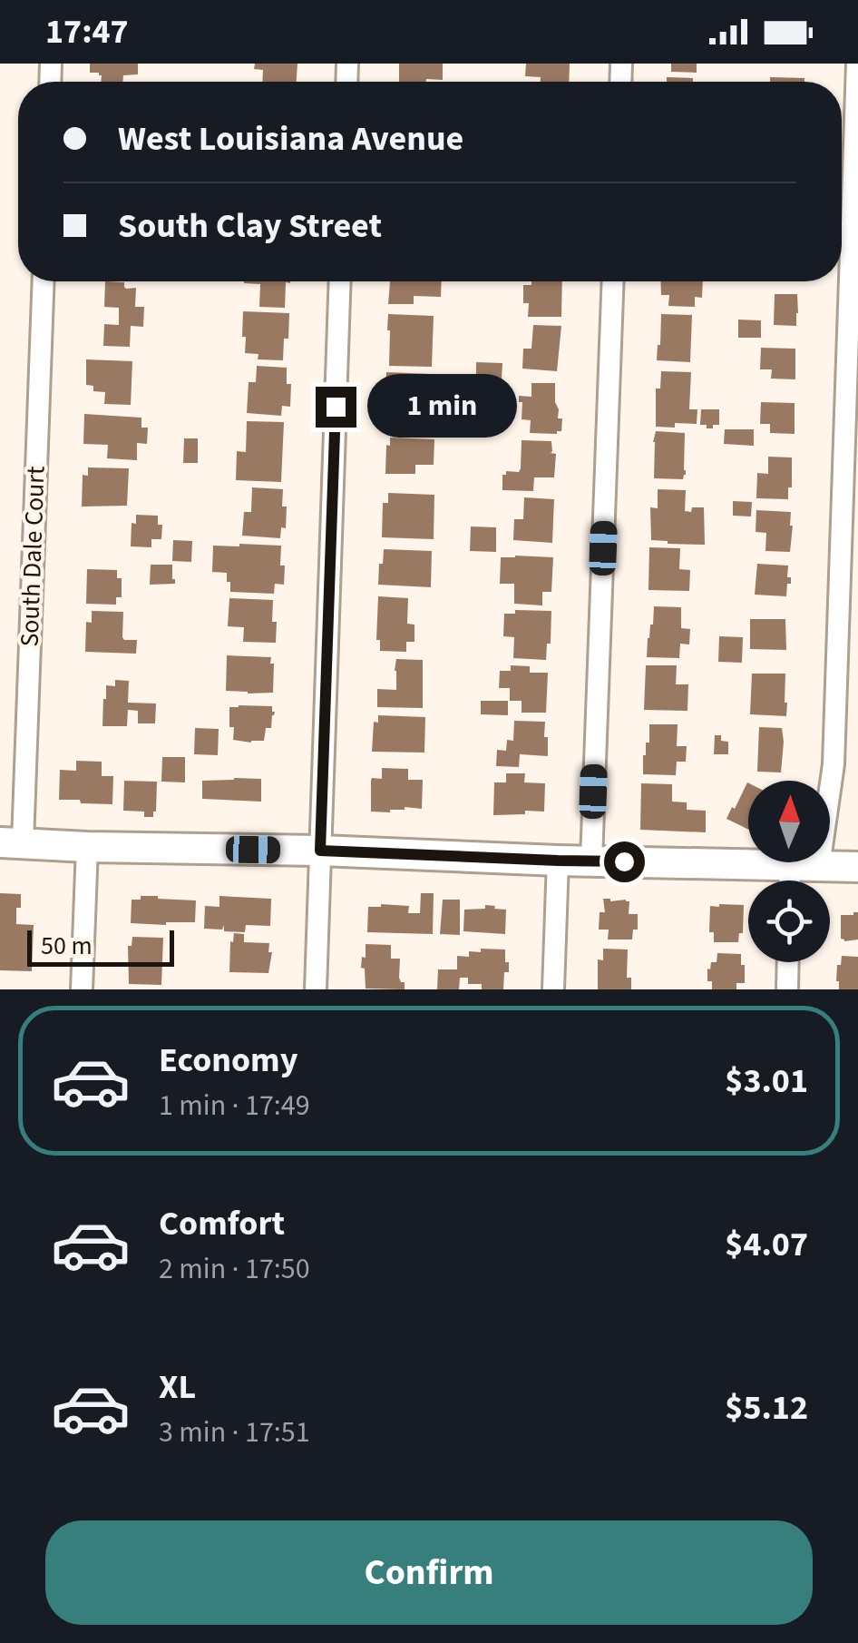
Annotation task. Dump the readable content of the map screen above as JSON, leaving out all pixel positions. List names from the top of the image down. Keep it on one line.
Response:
{"streets":{"street":["South Dale Court"]},"scale_bar":"50 m","north":"top","page":{"status":"17:47","banner":["West Louisiana Avenue","South Clay Street"],"bubble":"1 min","scale":"50 m","list":[{"name":"Economy","note":"1 min · 17:49","value":"$3.01"},{"name":"Comfort","note":"2 min · 17:50","value":"$4.07"},{"name":"XL","note":"3 min · 17:51","value":"$5.12"}],"buttons":"Confirm"}}
